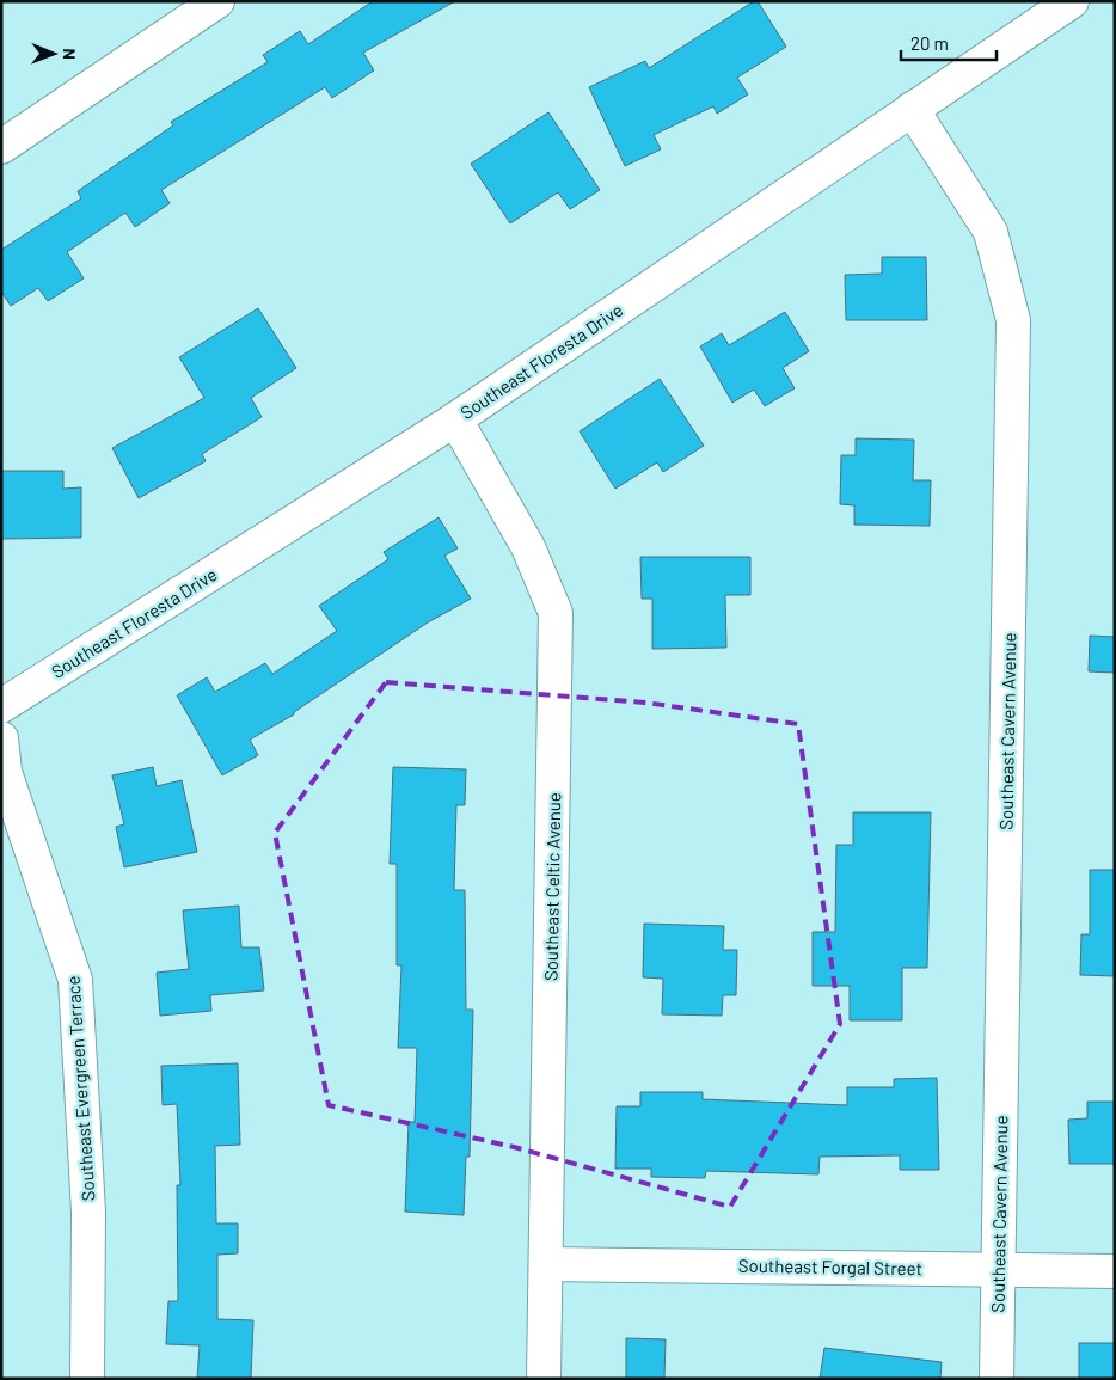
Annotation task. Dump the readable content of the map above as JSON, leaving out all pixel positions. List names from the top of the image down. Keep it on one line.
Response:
{"streets":{"street":["Southeast Floresta Drive","Southeast Cavern Avenue","Southeast Celtic Avenue","Southeast Evergreen Terrace","Southeast Forgal Street"]},"crossings":[["Southeast Floresta Drive","Southeast Cavern Avenue"],["Southeast Floresta Drive","Southeast Celtic Avenue"],["Southeast Cavern Avenue","Southeast Forgal Street"],["Southeast Celtic Avenue","Southeast Forgal Street"]],"scale_bar":"20 m","north":"right"}
